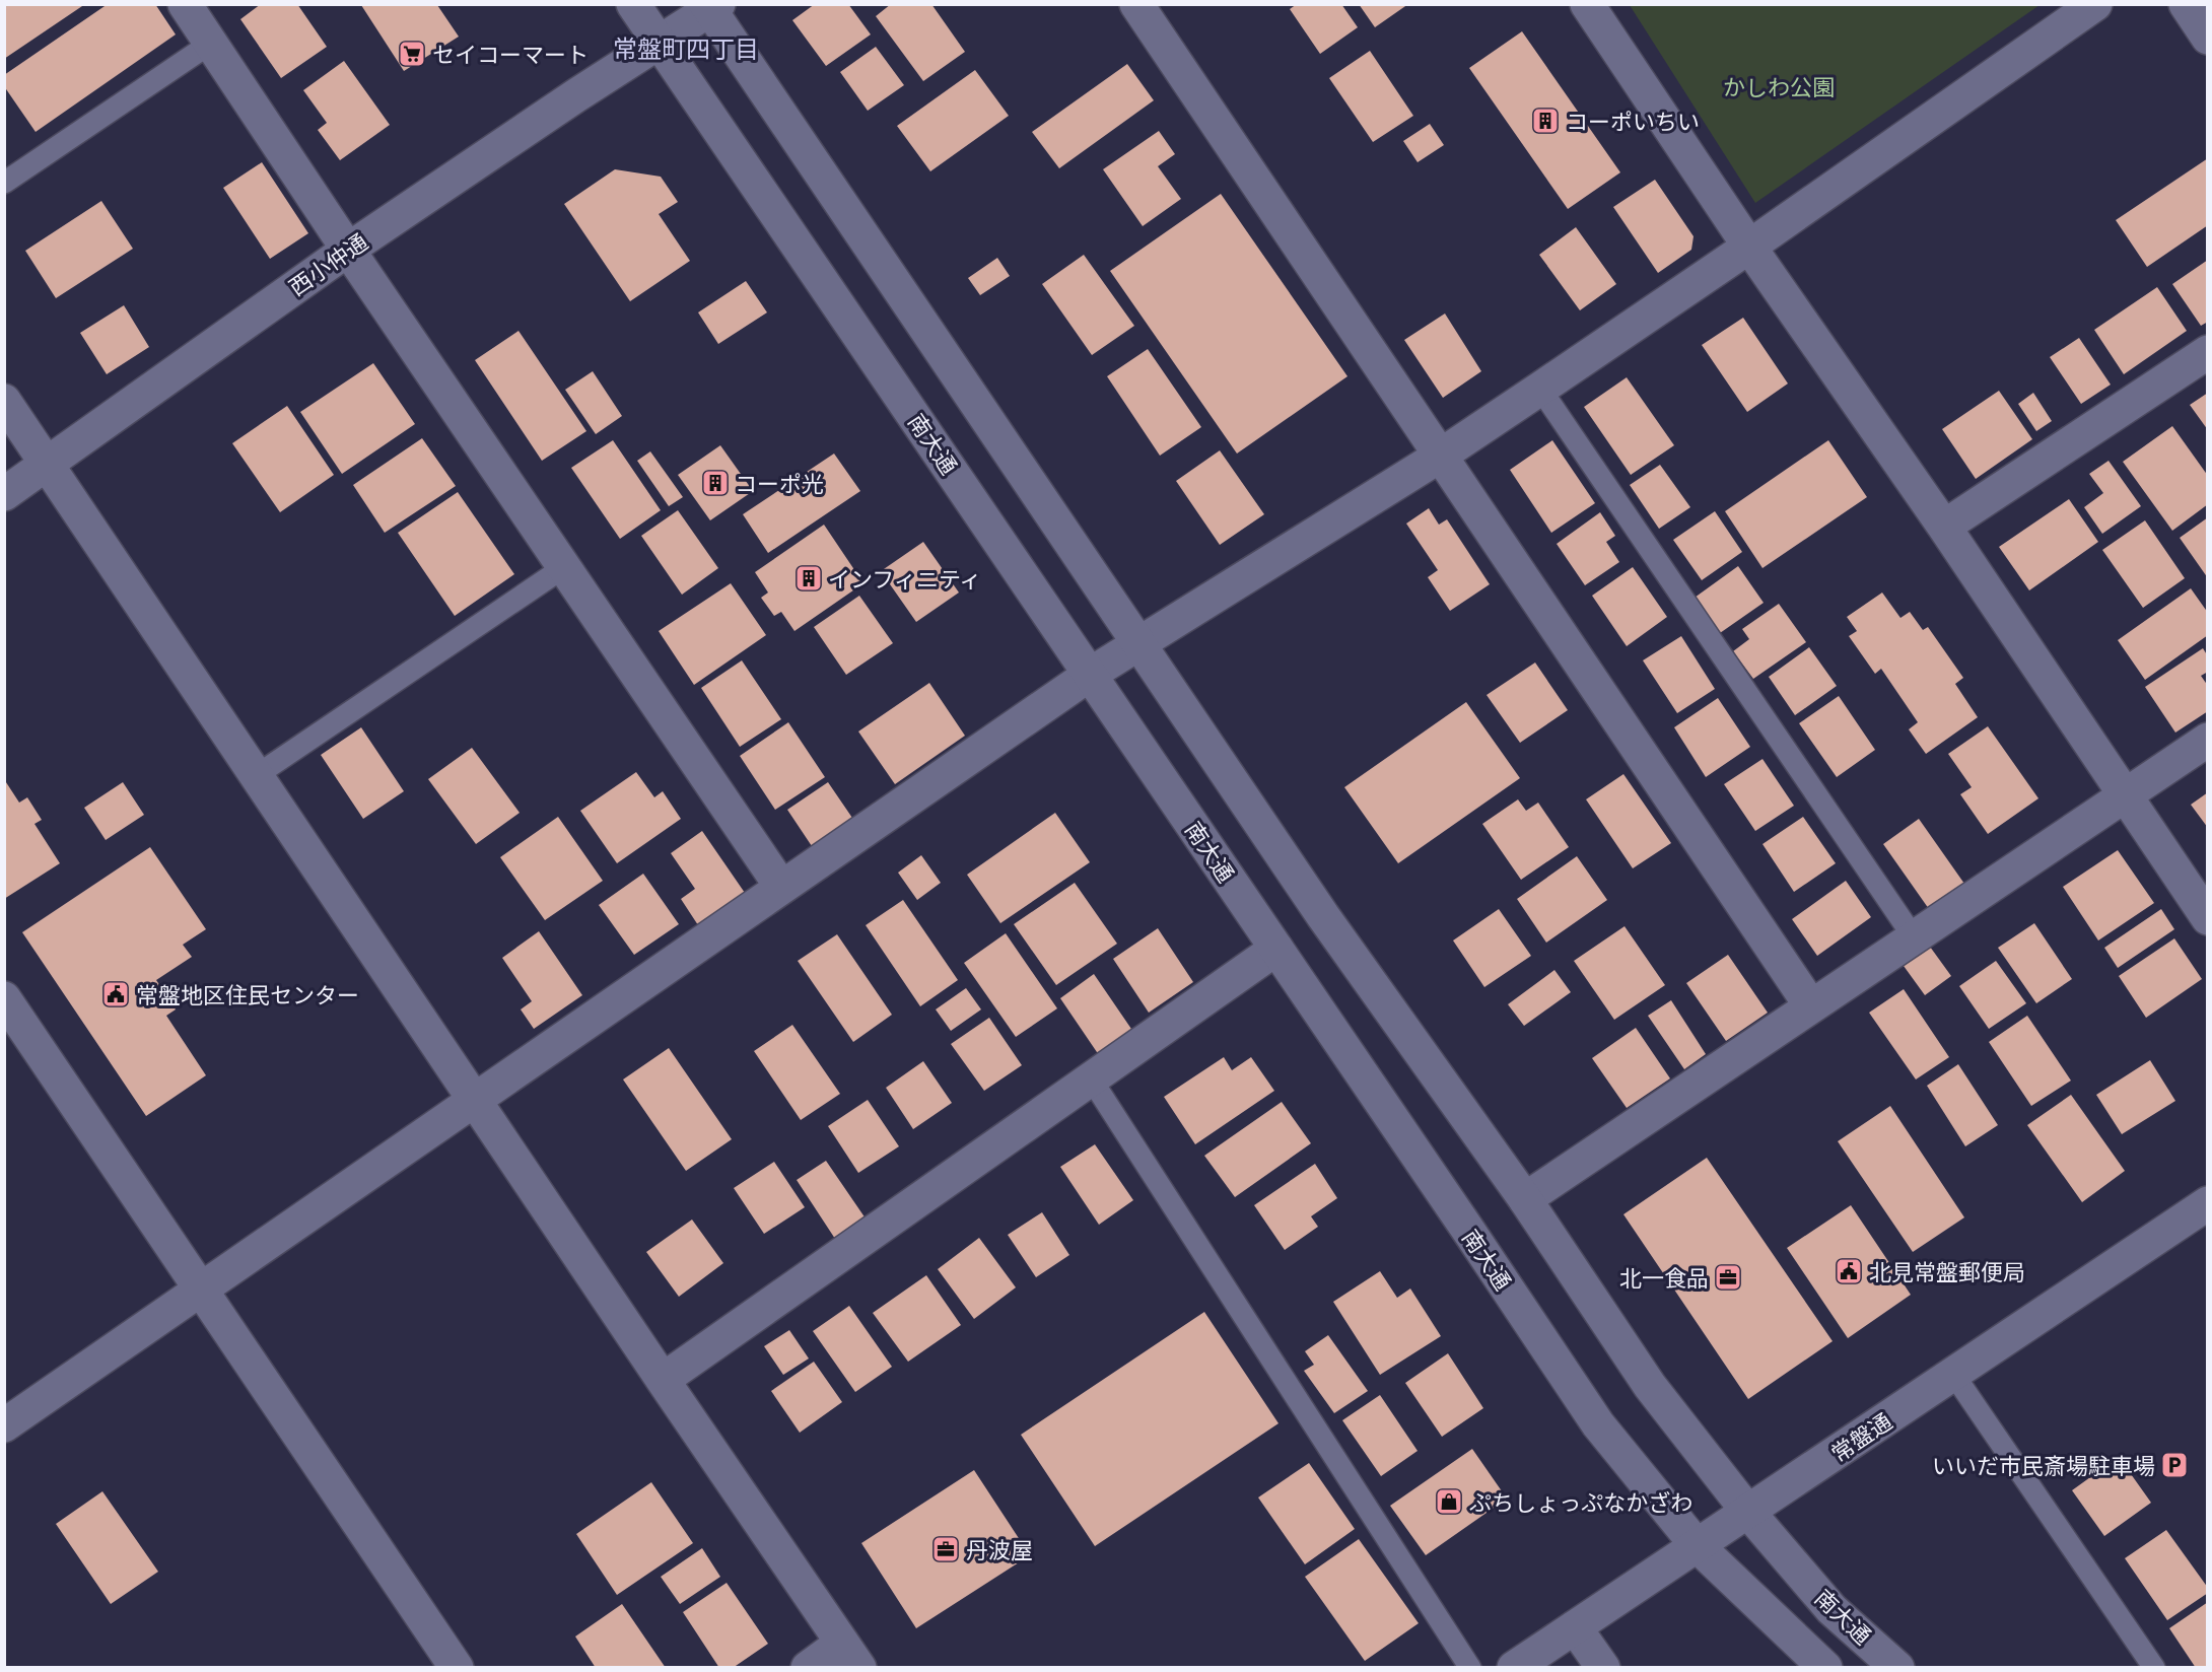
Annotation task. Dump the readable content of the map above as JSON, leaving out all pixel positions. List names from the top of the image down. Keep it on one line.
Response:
{"streets":{"street":["西小仲通","南大通","常盤通"]},"crossings":[["西小仲通","南大通"],["南大通","常盤通"]],"districts":["常盤町四丁目"],"parks":["かしわ公園"],"places":{"supermarket":["セイコーマート"],"building":["コーポいちい","コーポ光","インフィニティ"],"public building":["常盤地区住民センター","北見常盤郵便局"],"office":["北一食品","丹波屋"],"parking":["いいだ市民斎場駐車場"],"shop":["ぷちしょっぷなかざわ"]}}
